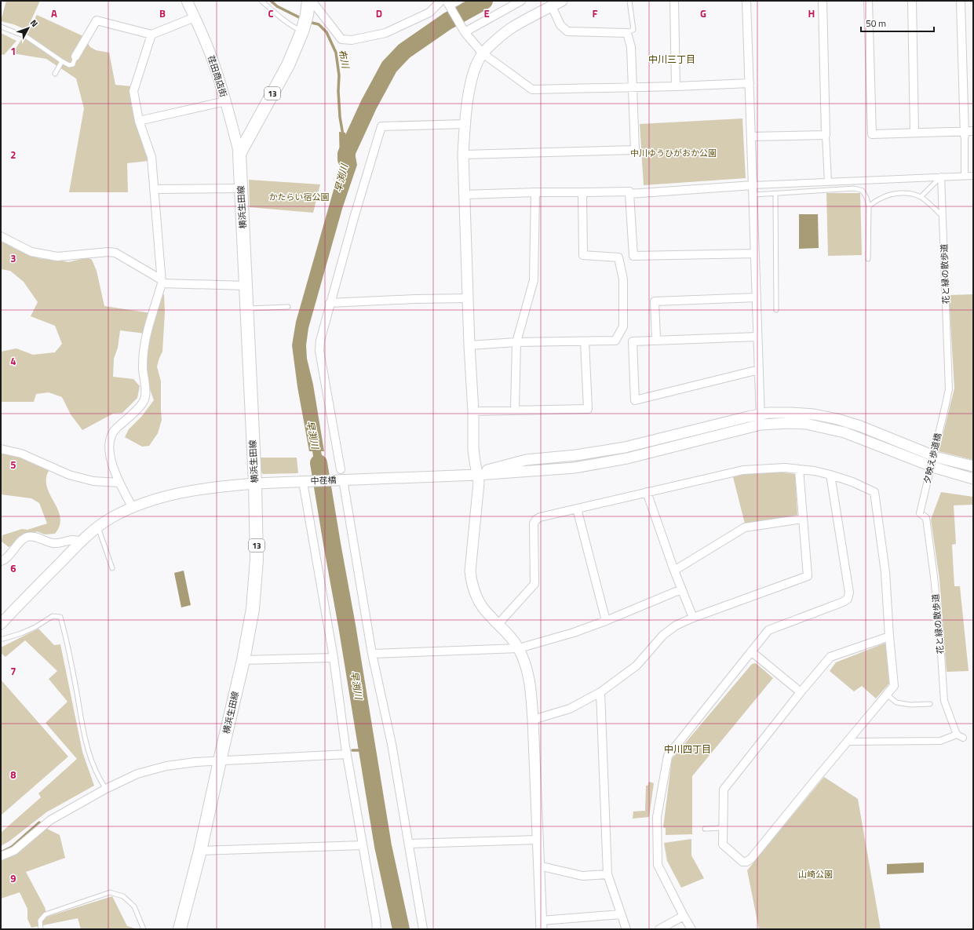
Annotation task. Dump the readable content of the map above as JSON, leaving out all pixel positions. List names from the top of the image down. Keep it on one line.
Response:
{"streets":{"main road":["13","横浜生田線"],"street":["荏田商店街","花と緑の散歩道","夕映え歩道橋","中荏橋"]},"crossings":[["荏田商店街","13"],["荏田商店街","横浜生田線"],["13","横浜生田線"],["横浜生田線","中荏橋"],["花と緑の散歩道","夕映え歩道橋"]],"districts":["中川三丁目","中川四丁目"],"water":["布川","早渕川"],"parks":["中川ゆうひがおか公園","かたらい宿公園","山崎公園"],"scale_bar":"50 m","north":"top right","grid":{"columns":["A","B","C","D","E","F","G","H"],"rows":["1","2","3","4","5","6","7","8","9"]}}
